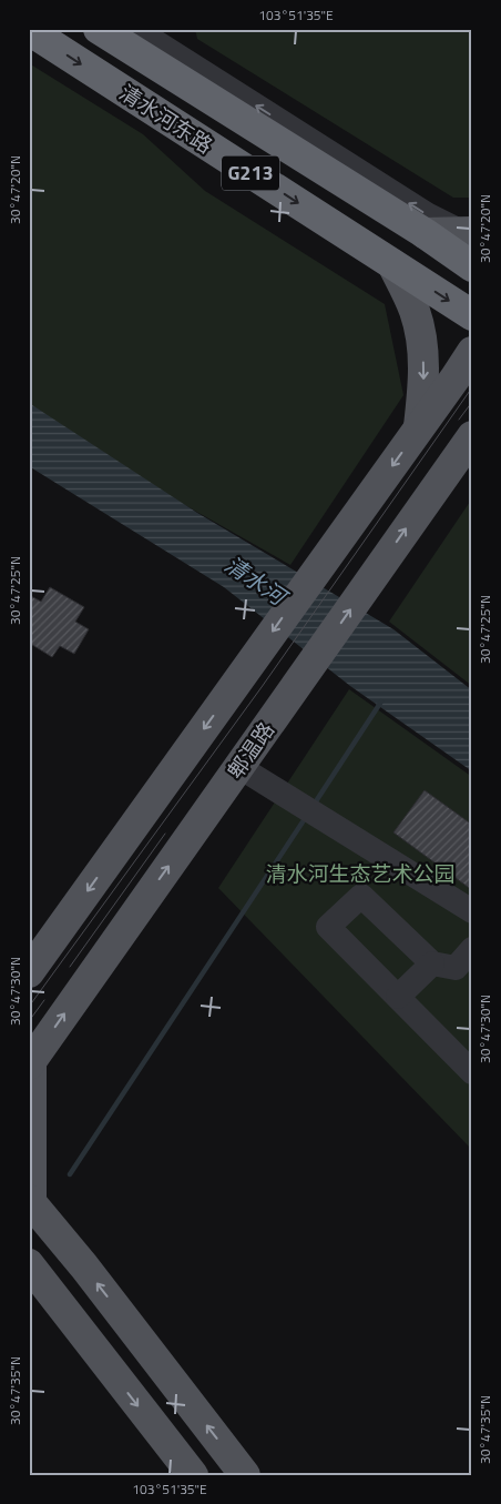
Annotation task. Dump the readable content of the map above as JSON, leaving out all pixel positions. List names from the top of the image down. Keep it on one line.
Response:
{"streets":{"highway":["清水河东路","G213"],"main road":["郫温路"]},"water":["清水河"],"parks":["清水河生态艺术公园"],"coordinates":["103°51'35\"E","30°47'20\"N","30°47'25\"N","30°47'30\"N","30°47'35\"N"]}
